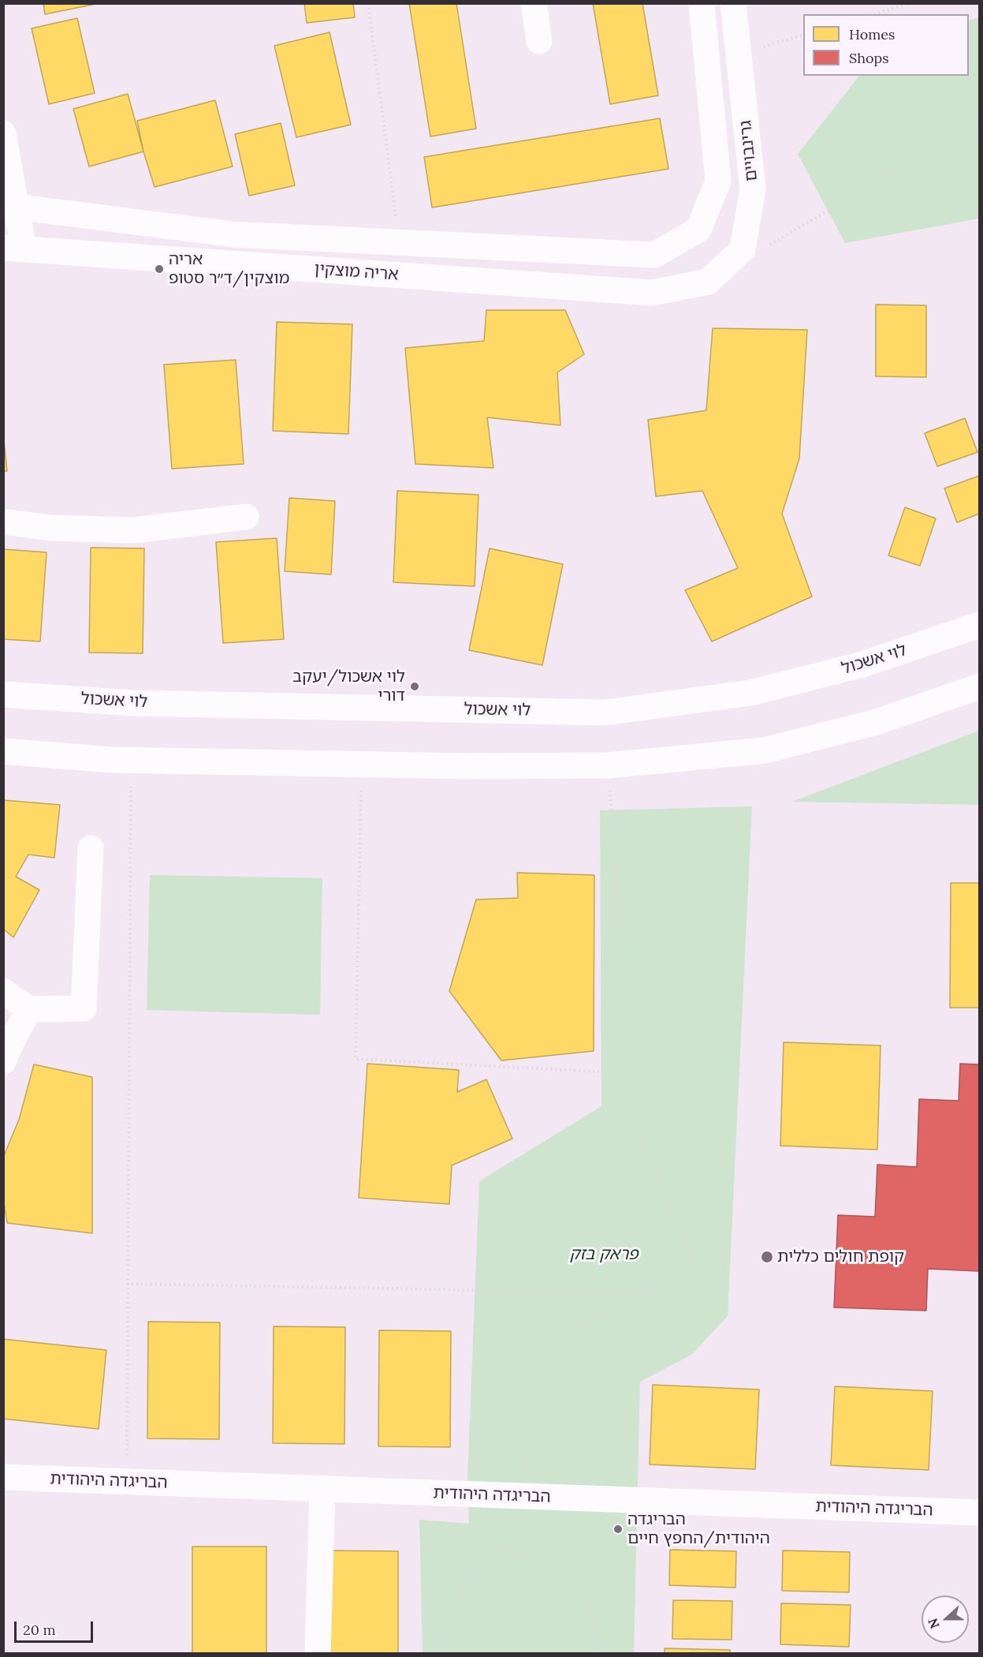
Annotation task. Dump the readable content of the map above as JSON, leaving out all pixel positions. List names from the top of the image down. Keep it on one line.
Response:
{"streets":{"street":["גרינבויים","אריה מוצקין","לוי אשכול","הבריגדה היהודית"]},"crossings":[["גרינבויים","אריה מוצקין"]],"parks":["פראק בזק"],"places":["אריה מוצקין/ד״ר סטופ","לוי אשכול/יעקב דורי","קופת חולים כללית","הבריגדה היהודית/החפץ חיים"],"legend":["Homes","Shops"],"scale_bar":"20 m","north":"left"}
